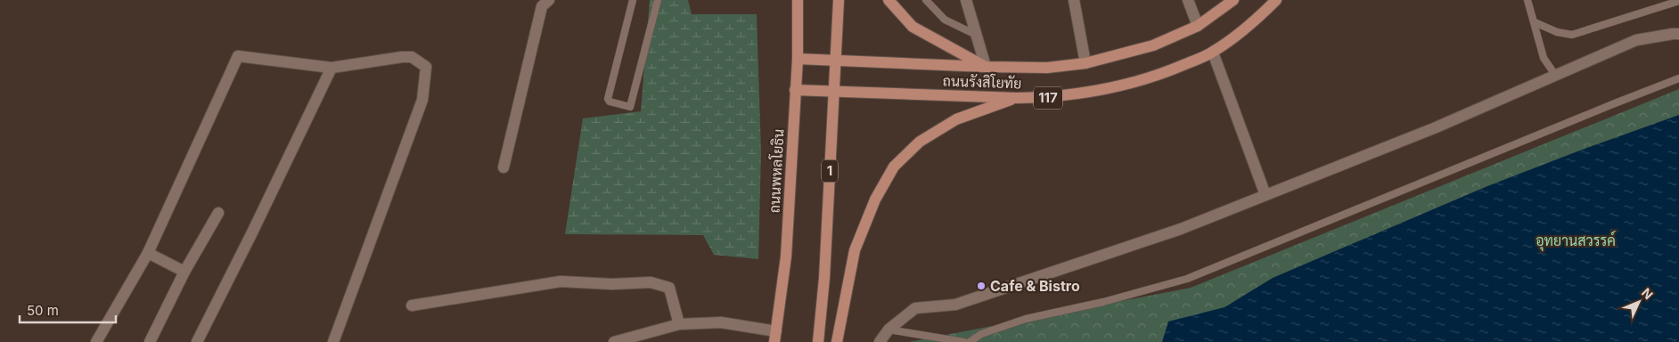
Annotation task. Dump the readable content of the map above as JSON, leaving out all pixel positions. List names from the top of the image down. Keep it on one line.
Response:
{"streets":{"main road":["ถนนรังสิโยทัย","117","ถนนพหลโยธิน","1"]},"crossings":[["ถนนรังสิโยทัย","ถนนพหลโยธิน"],["ถนนรังสิโยทัย","1"]],"parks":["อุทยานสวรรค์"],"places":["Cafe & Bistro"],"scale_bar":"50 m","north":"top right"}
